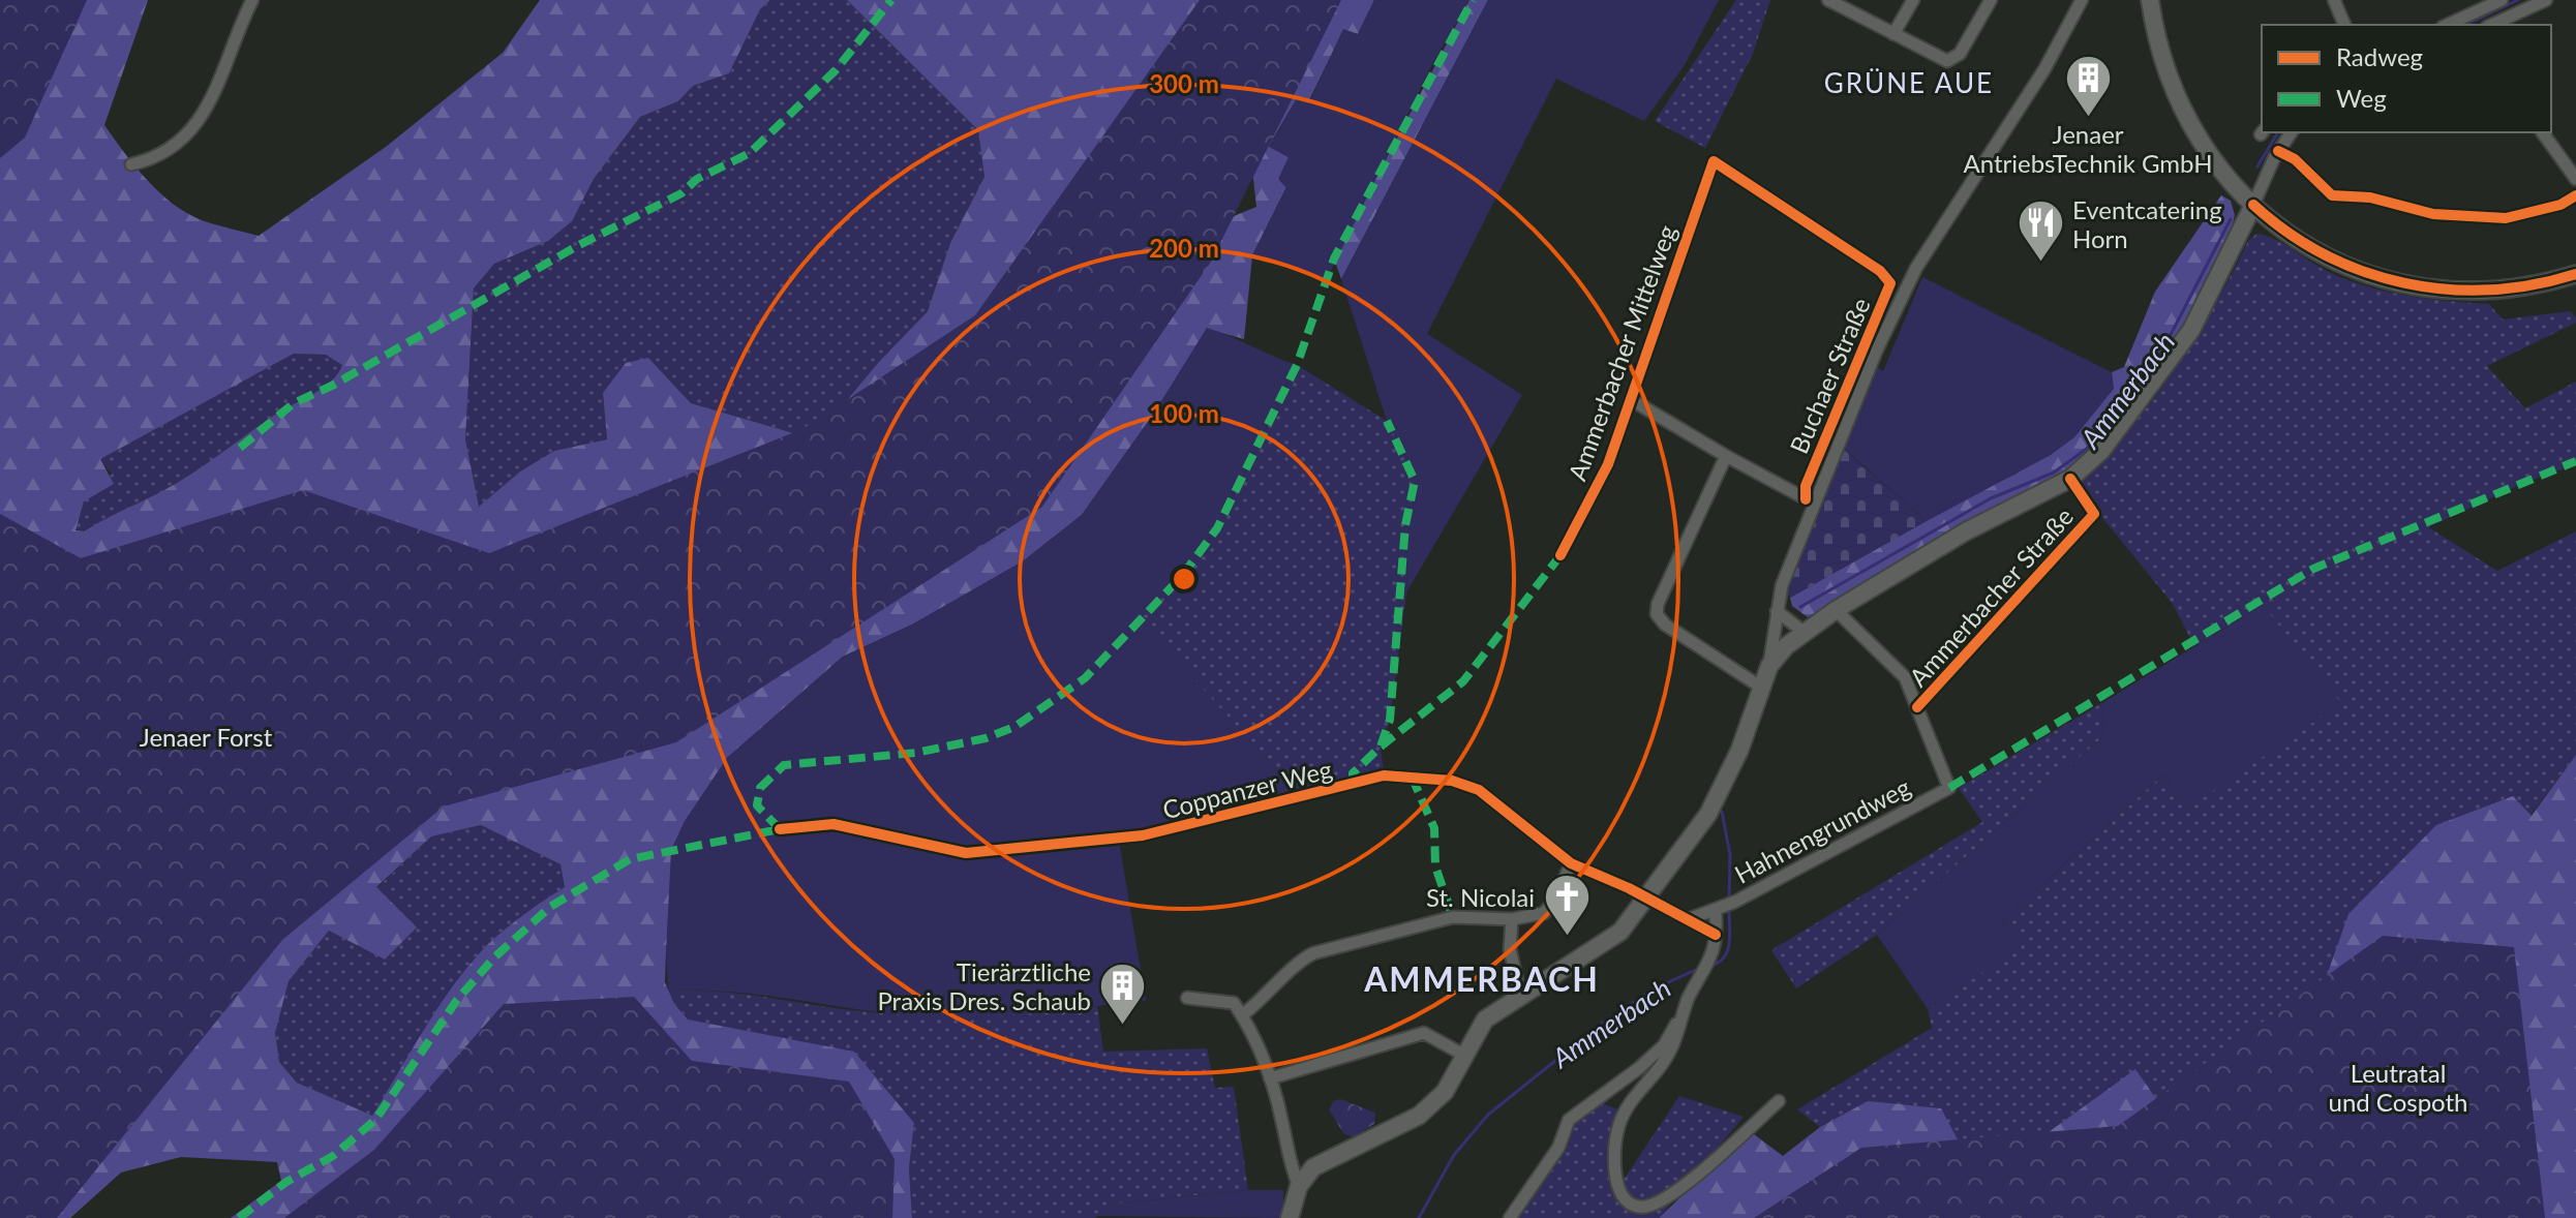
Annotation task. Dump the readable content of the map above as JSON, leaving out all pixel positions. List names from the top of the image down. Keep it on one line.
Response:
{"streets":{"main road":["Ammerbacher Straße"],"street":["Ammerbacher Mittelweg","Buchaer Straße","Coppanzer Weg","Hahnengrundweg"]},"crossings":[["Ammerbacher Mittelweg","Buchaer Straße"],["Buchaer Straße","Ammerbacher Straße"],["Ammerbacher Straße","Coppanzer Weg"],["Ammerbacher Straße","Hahnengrundweg"],["Coppanzer Weg","Hahnengrundweg"]],"districts":["GRÜNE AUE","AMMERBACH"],"water":["Ammerbach"],"parks":["Jenaer Forst","Leutratal und Cospoth"],"places":{"building":["Jenaer AntriebsTechnik GmbH","Tierärztliche Praxis Dres. Schaub"],"restaurant":["Eventcatering Horn"],"church":["St. Nicolai"]},"legend":["Radweg","Weg"],"rings":["300 m","200 m","100 m"]}
